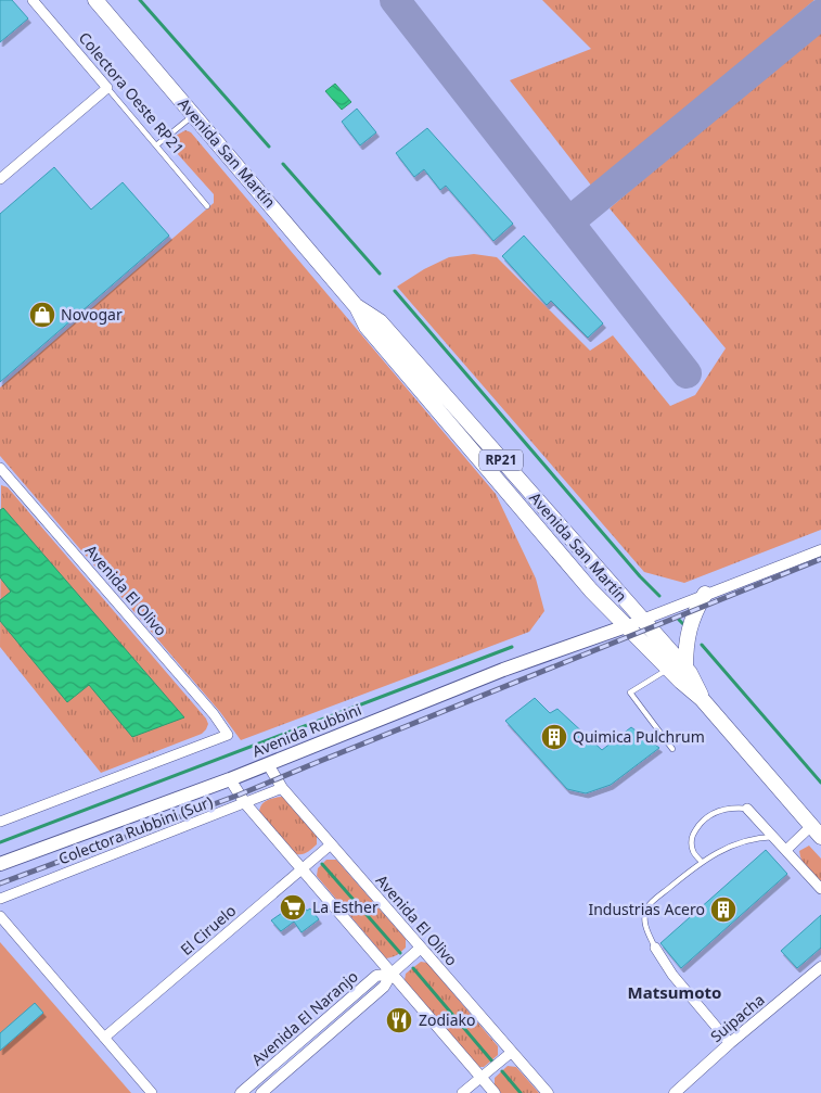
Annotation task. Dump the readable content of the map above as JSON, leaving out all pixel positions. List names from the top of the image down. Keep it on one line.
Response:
{"streets":{"main road":["Avenida San Martín","RP21","Avenida Rubbini"],"street":["Colectora Oeste RP21","Avenida El Olivo","Colectora Rubbini (Sur)","El Ciruelo","Avenida El Naranjo","Suipacha"]},"crossings":[["Avenida San Martín","Avenida Rubbini"],["Avenida El Olivo","Avenida Rubbini"],["Avenida El Olivo","Colectora Rubbini (Sur)"],["Avenida El Olivo","El Ciruelo"],["Avenida El Olivo","Avenida El Naranjo"]],"districts":["Matsumoto"],"places":{"shop":["Novogar"],"building":["Quimica Pulchrum","Industrias Acero"],"supermarket":["La Esther"],"restaurant":["Zodiako"]}}
